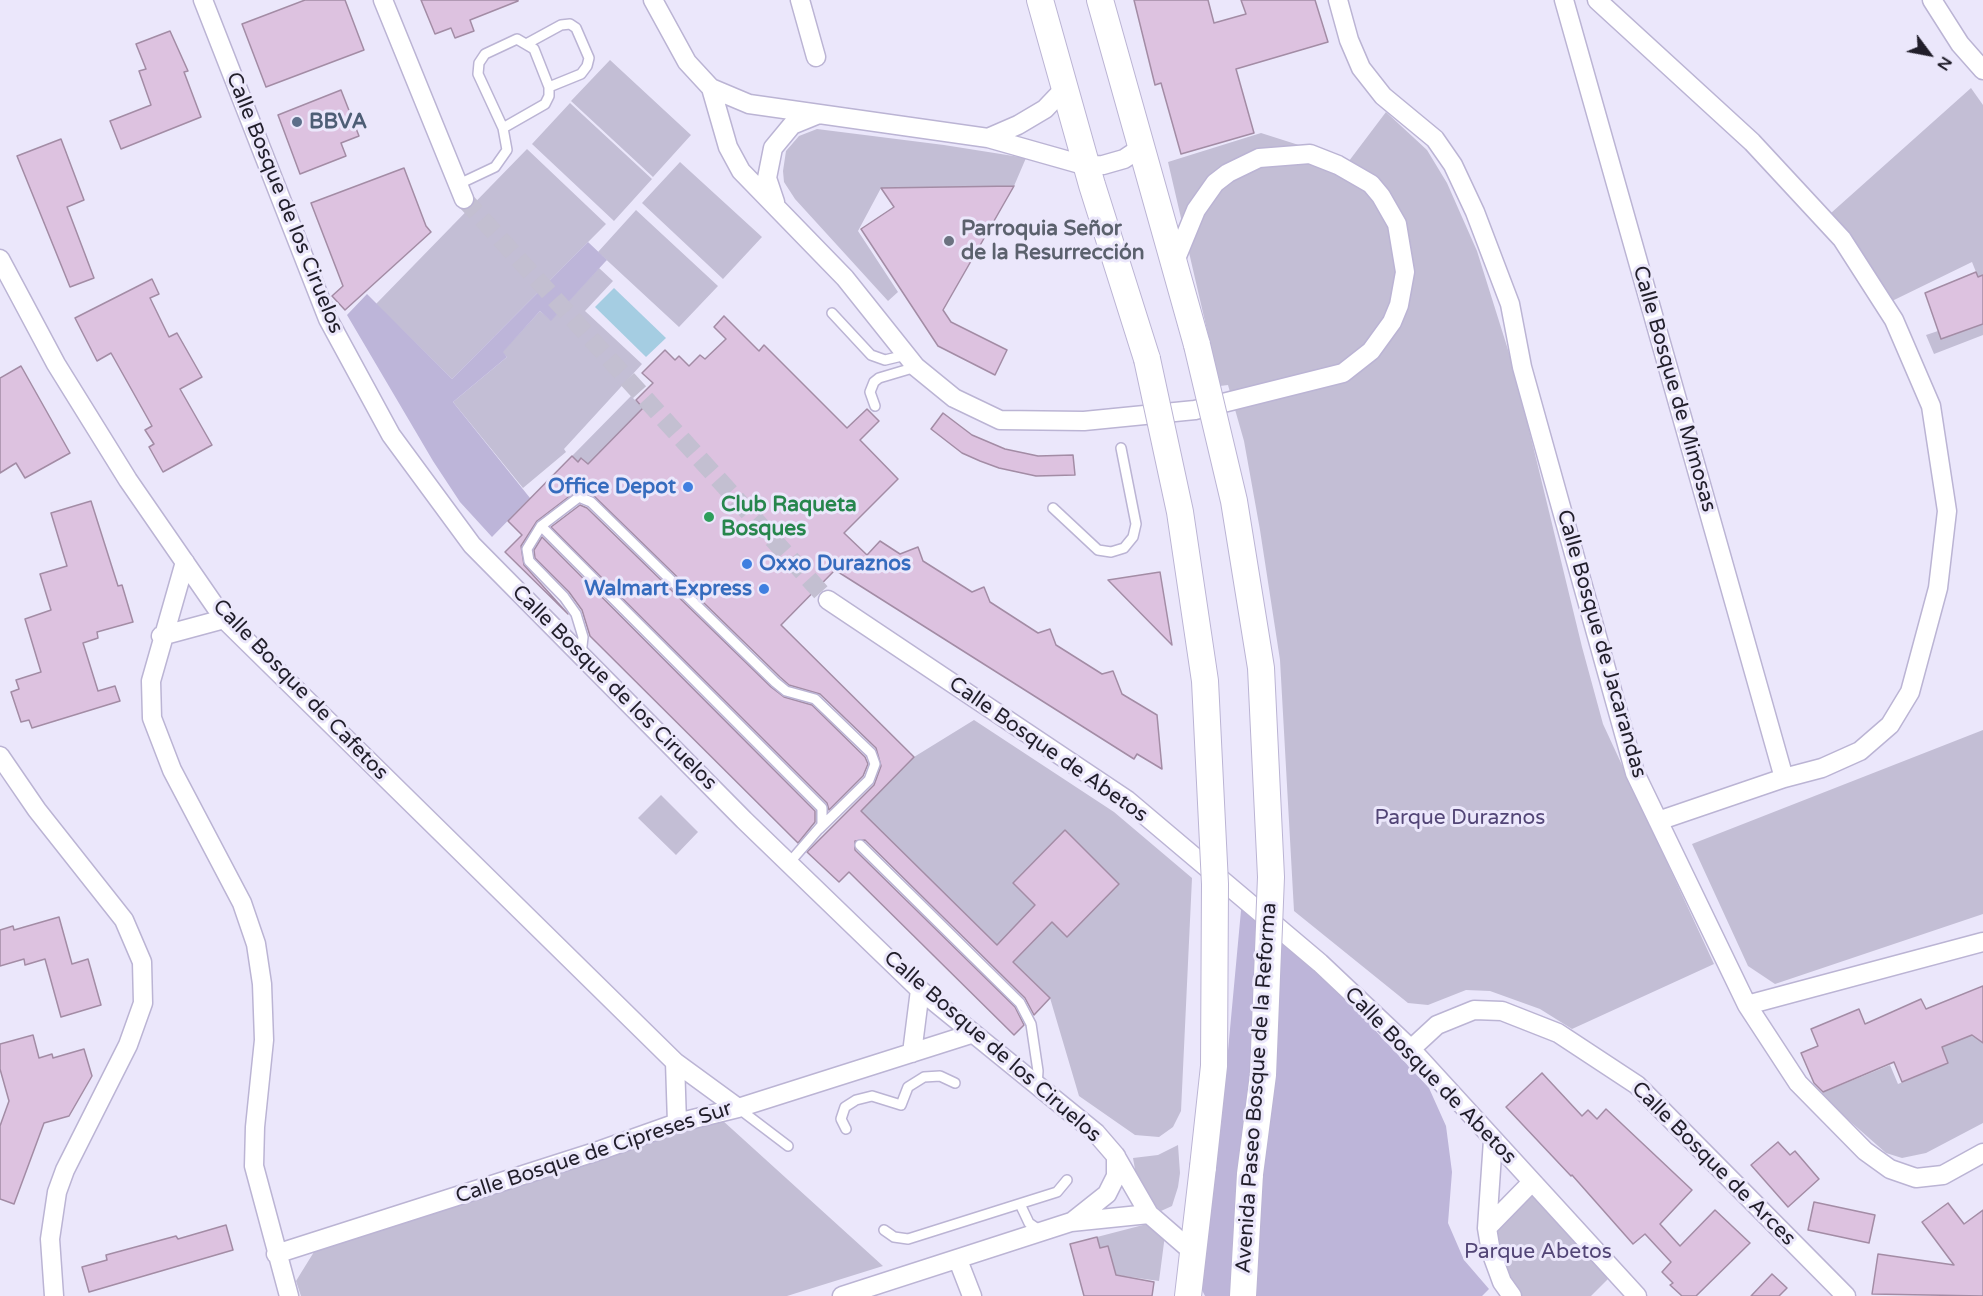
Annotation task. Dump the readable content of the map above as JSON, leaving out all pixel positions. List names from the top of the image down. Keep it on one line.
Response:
{"streets":{"main road":["Avenida Paseo Bosque de la Reforma"],"street":["Calle Bosque de los Ciruelos","Calle Bosque de Mimosas","Calle Bosque de Jacarandas","Calle Bosque de Cafetos","Calle Bosque de Abetos","Calle Bosque de Cipreses Sur","Calle Bosque de Arces"]},"crossings":[["Calle Bosque de los Ciruelos","Calle Bosque de Cipreses Sur"],["Calle Bosque de Cafetos","Calle Bosque de Cipreses Sur"],["Calle Bosque de Abetos","Calle Bosque de Arces"]],"parks":["Parque Duraznos","Parque Abetos"],"places":["BBVA","Parroquia Señor de la Resurrección","Office Depot","Club Raqueta Bosques","Oxxo Duraznos","Walmart Express"],"north":"bottom right"}
